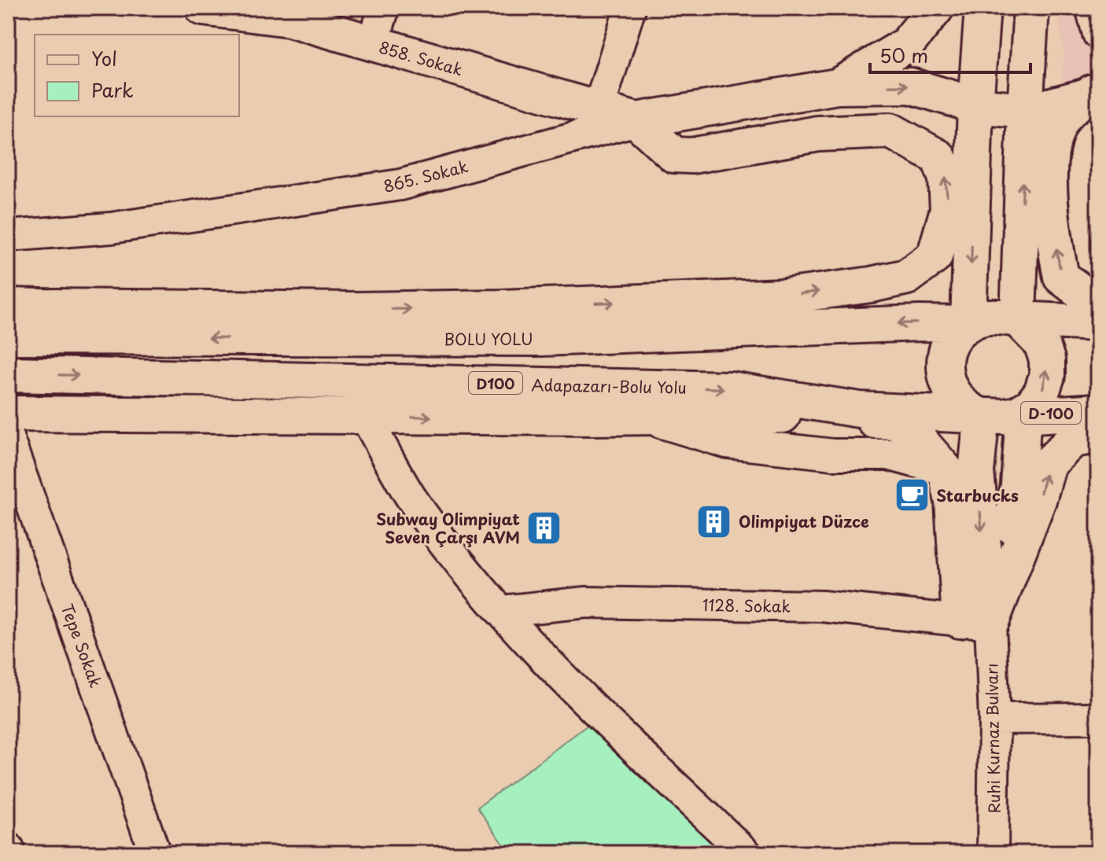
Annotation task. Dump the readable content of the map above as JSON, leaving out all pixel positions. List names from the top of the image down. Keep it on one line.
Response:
{"streets":{"main road":["858. Sokak","865. Sokak","BOLU YOLU","D100","Adapazarı-Bolu Yolu","D-100"],"street":["1128. Sokak","Tepe Sokak","Ruhi Kurnaz Bulvarı"]},"crossings":[["858. Sokak","865. Sokak"],["BOLU YOLU","Adapazarı-Bolu Yolu"],["1128. Sokak","Ruhi Kurnaz Bulvarı"]],"places":{"cafe":["Starbucks"],"building":["Olimpiyat Düzce","Subway Olimpiyat Seven Çarşı AVM"]},"legend":["Yol","Park"],"scale_bar":"50 m"}
